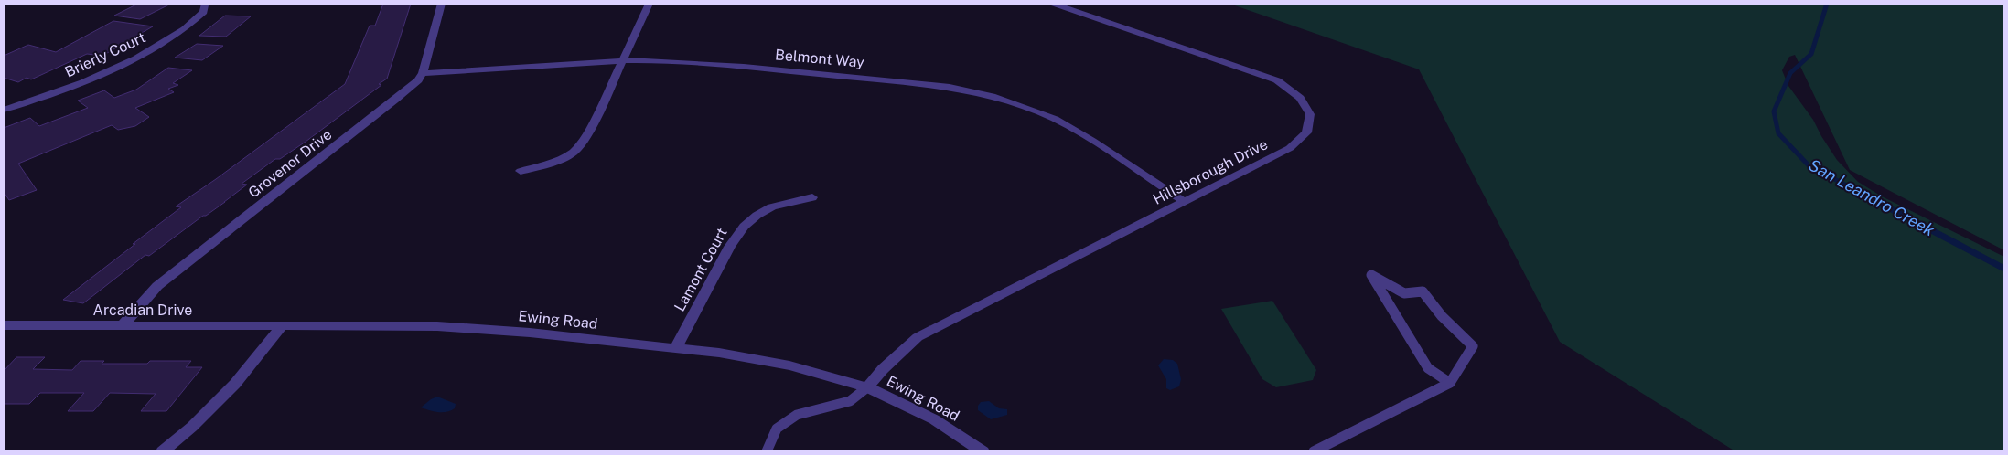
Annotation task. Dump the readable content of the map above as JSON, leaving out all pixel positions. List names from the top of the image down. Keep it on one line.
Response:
{"streets":{"street":["Brierly Court","Belmont Way","Grovenor Drive","Hillsborough Drive","Lamont Court","Arcadian Drive","Ewing Road"]},"crossings":[["Belmont Way","Grovenor Drive"],["Belmont Way","Hillsborough Drive"],["Grovenor Drive","Arcadian Drive"],["Hillsborough Drive","Ewing Road"],["Lamont Court","Ewing Road"],["Arcadian Drive","Ewing Road"]],"water":["San Leandro Creek"]}
